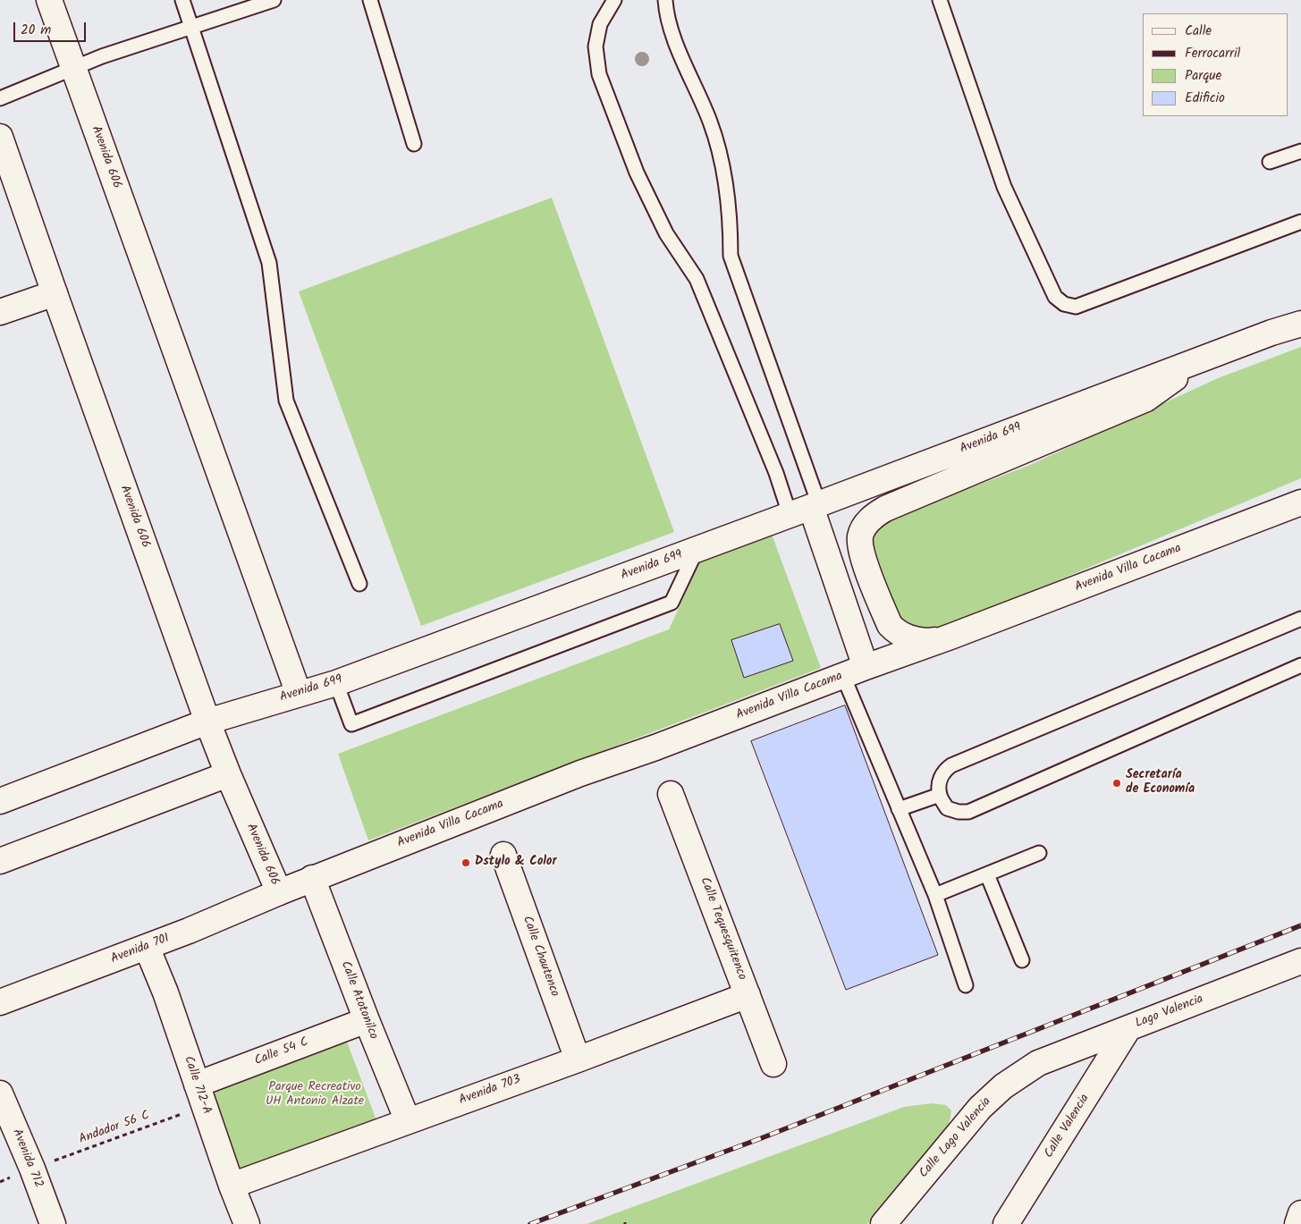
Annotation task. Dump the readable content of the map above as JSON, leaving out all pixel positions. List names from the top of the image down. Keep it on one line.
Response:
{"streets":{"street":["Avenida 606","Avenida 699","Avenida Villa Cacama","Calle Tequesquitenco","Avenida 701","Calle Chautenco","Calle Atotonilco","Lago Valencia","Calle 54 C","Calle 712-A","Avenida 703","Calle Valencia","Calle Lago Valencia","Avenida 712"],"path":["Andador 56 C"]},"crossings":[["Avenida 606","Avenida 699"],["Avenida 606","Avenida Villa Cacama"],["Avenida 606","Avenida 701"],["Avenida Villa Cacama","Avenida 701"],["Avenida Villa Cacama","Calle Atotonilco"],["Calle Tequesquitenco","Avenida 703"],["Avenida 701","Calle 712-A"],["Calle Chautenco","Avenida 703"],["Calle Atotonilco","Calle 54 C"],["Calle Atotonilco","Avenida 703"],["Lago Valencia","Calle Valencia"],["Lago Valencia","Calle Lago Valencia"],["Calle 54 C","Calle 712-A"],["Calle 54 C","Andador 56 C"],["Calle 712-A","Avenida 703"],["Calle 712-A","Andador 56 C"],["Andador 56 C","Avenida 712"]],"parks":["Parque Recreativo UH Antonio Alzate"],"places":["Secretaría de Economía","Dstylo & Color"],"legend":["Calle","Ferrocarril","Parque","Edificio"],"scale_bar":"20 m"}
